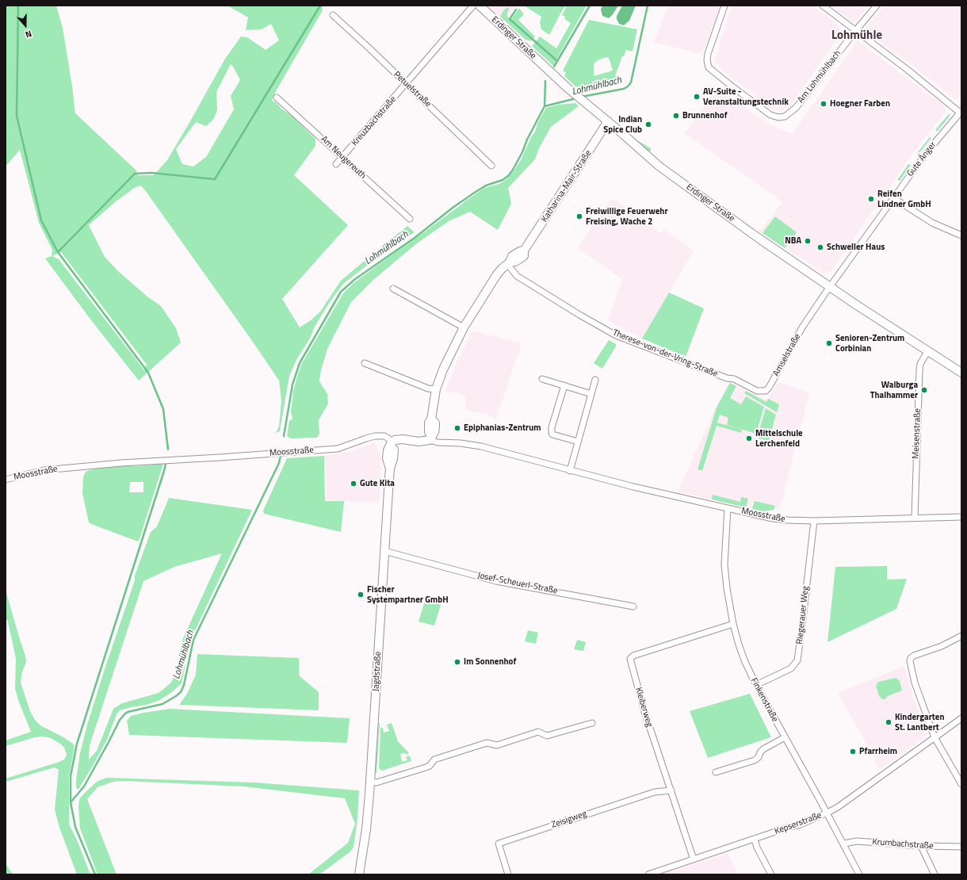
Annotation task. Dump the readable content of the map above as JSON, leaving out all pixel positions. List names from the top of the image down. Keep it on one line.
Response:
{"streets":{"street":["Erdinger Straße","Am Lohmühlbach","Petuelstraße","Kreuzbachstraße","Am Neugereuth","Gute Änger","Katharina-Mair-Straße","Therese-von-der-Vring-Straße","Amselstraße","Meisenstraße","Moosstraße","Josef-Scheuerl-Straße","Riegerauer Weg","Jagdstraße","Finkenstraße","Kleiberweg","Zeisigweg","Kepserstraße","Krumbachstraße"]},"crossings":[["Erdinger Straße","Gute Änger"],["Erdinger Straße","Katharina-Mair-Straße"],["Erdinger Straße","Amselstraße"],["Erdinger Straße","Meisenstraße"],["Petuelstraße","Kreuzbachstraße"],["Kreuzbachstraße","Am Neugereuth"],["Gute Änger","Amselstraße"],["Katharina-Mair-Straße","Therese-von-der-Vring-Straße"],["Katharina-Mair-Straße","Moosstraße"],["Therese-von-der-Vring-Straße","Amselstraße"],["Meisenstraße","Moosstraße"],["Moosstraße","Riegerauer Weg"],["Moosstraße","Jagdstraße"],["Moosstraße","Finkenstraße"],["Josef-Scheuerl-Straße","Jagdstraße"],["Riegerauer Weg","Finkenstraße"],["Finkenstraße","Kleiberweg"],["Finkenstraße","Kepserstraße"],["Finkenstraße","Krumbachstraße"],["Kleiberweg","Zeisigweg"],["Kleiberweg","Kepserstraße"]],"districts":["Lohmühle"],"water":["Lohmühlbach"],"places":["AV-Suite - Veranstaltungstechnik","Hoegner Farben","Brunnenhof","Indian Spice Club","Reifen Lindner GmbH","Freiwillige Feuerwehr Freising, Wache 2","NBA","Schweller Haus","Senioren-Zentrum Corbinian","Walburga Thalhammer","Epiphanias-Zentrum","Mittelschule Lerchenfeld","Gute Kita","Fischer Systempartner GmbH","Im Sonnenhof","Kindergarten St. Lantbert","Pfarrheim"],"north":"bottom"}
